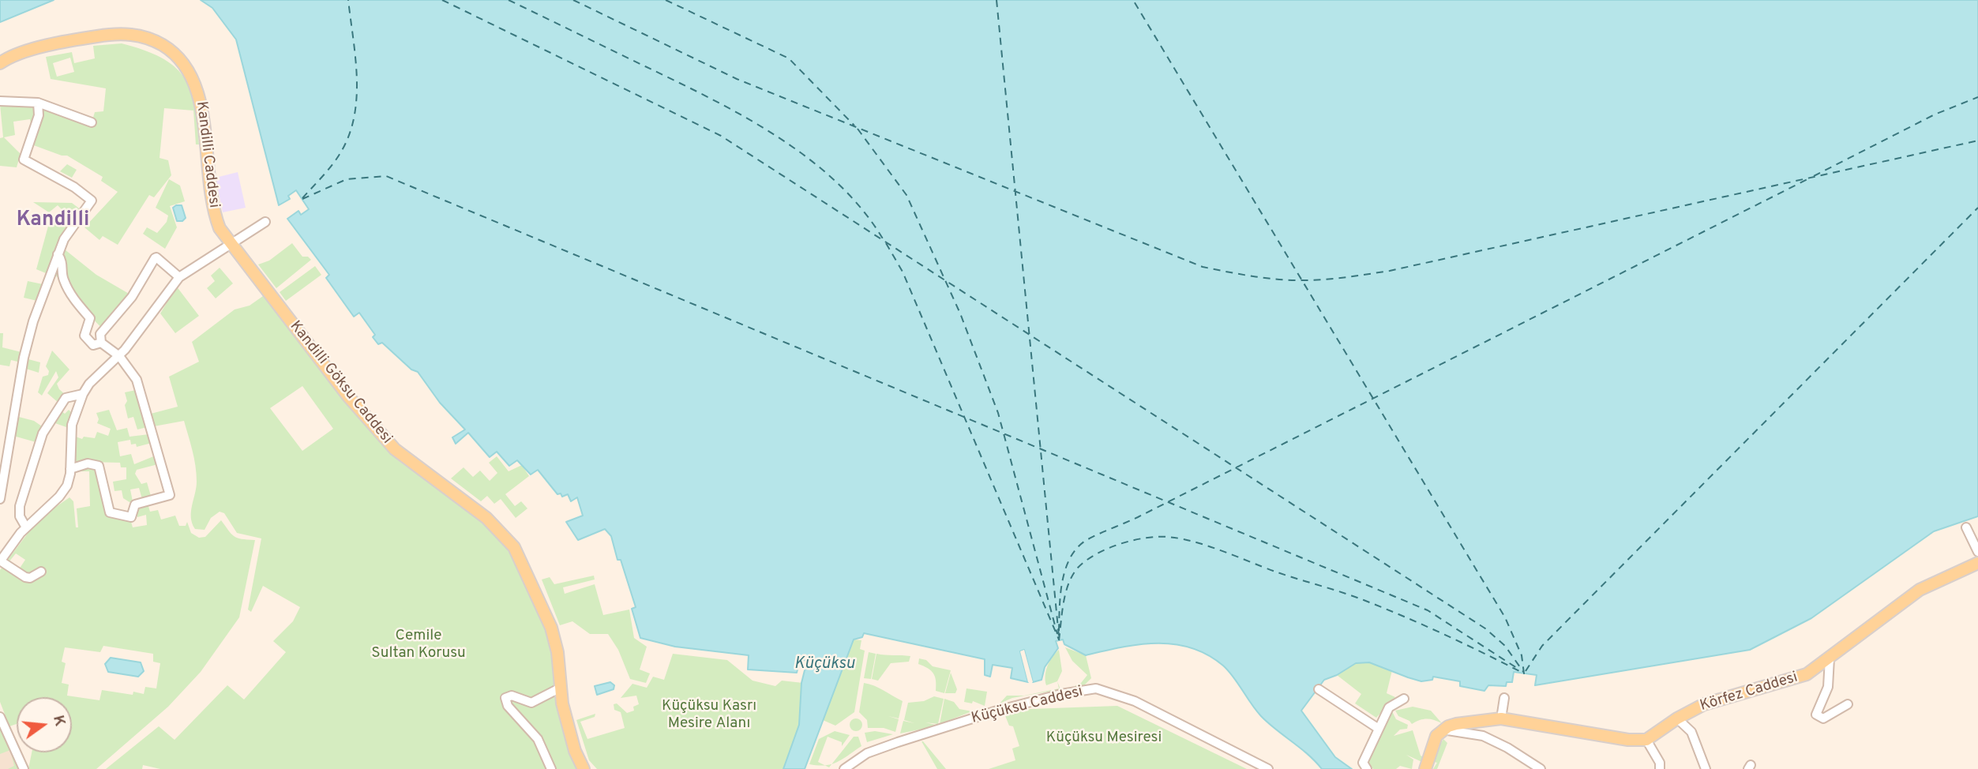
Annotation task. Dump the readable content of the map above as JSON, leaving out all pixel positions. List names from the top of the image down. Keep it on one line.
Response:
{"streets":{"main road":["Kandilli Caddesi","Kandilli Göksu Caddesi","Körfez Caddesi"],"street":["Küçüksu Caddesi"]},"crossings":[["Kandilli Caddesi","Kandilli Göksu Caddesi"]],"districts":["Kandilli"],"water":["Küçüksu"],"parks":["Cemile Sultan Korusu","Küçüksu Kasrı Mesire Alanı","Küçüksu Mesiresi"],"north":"right"}
